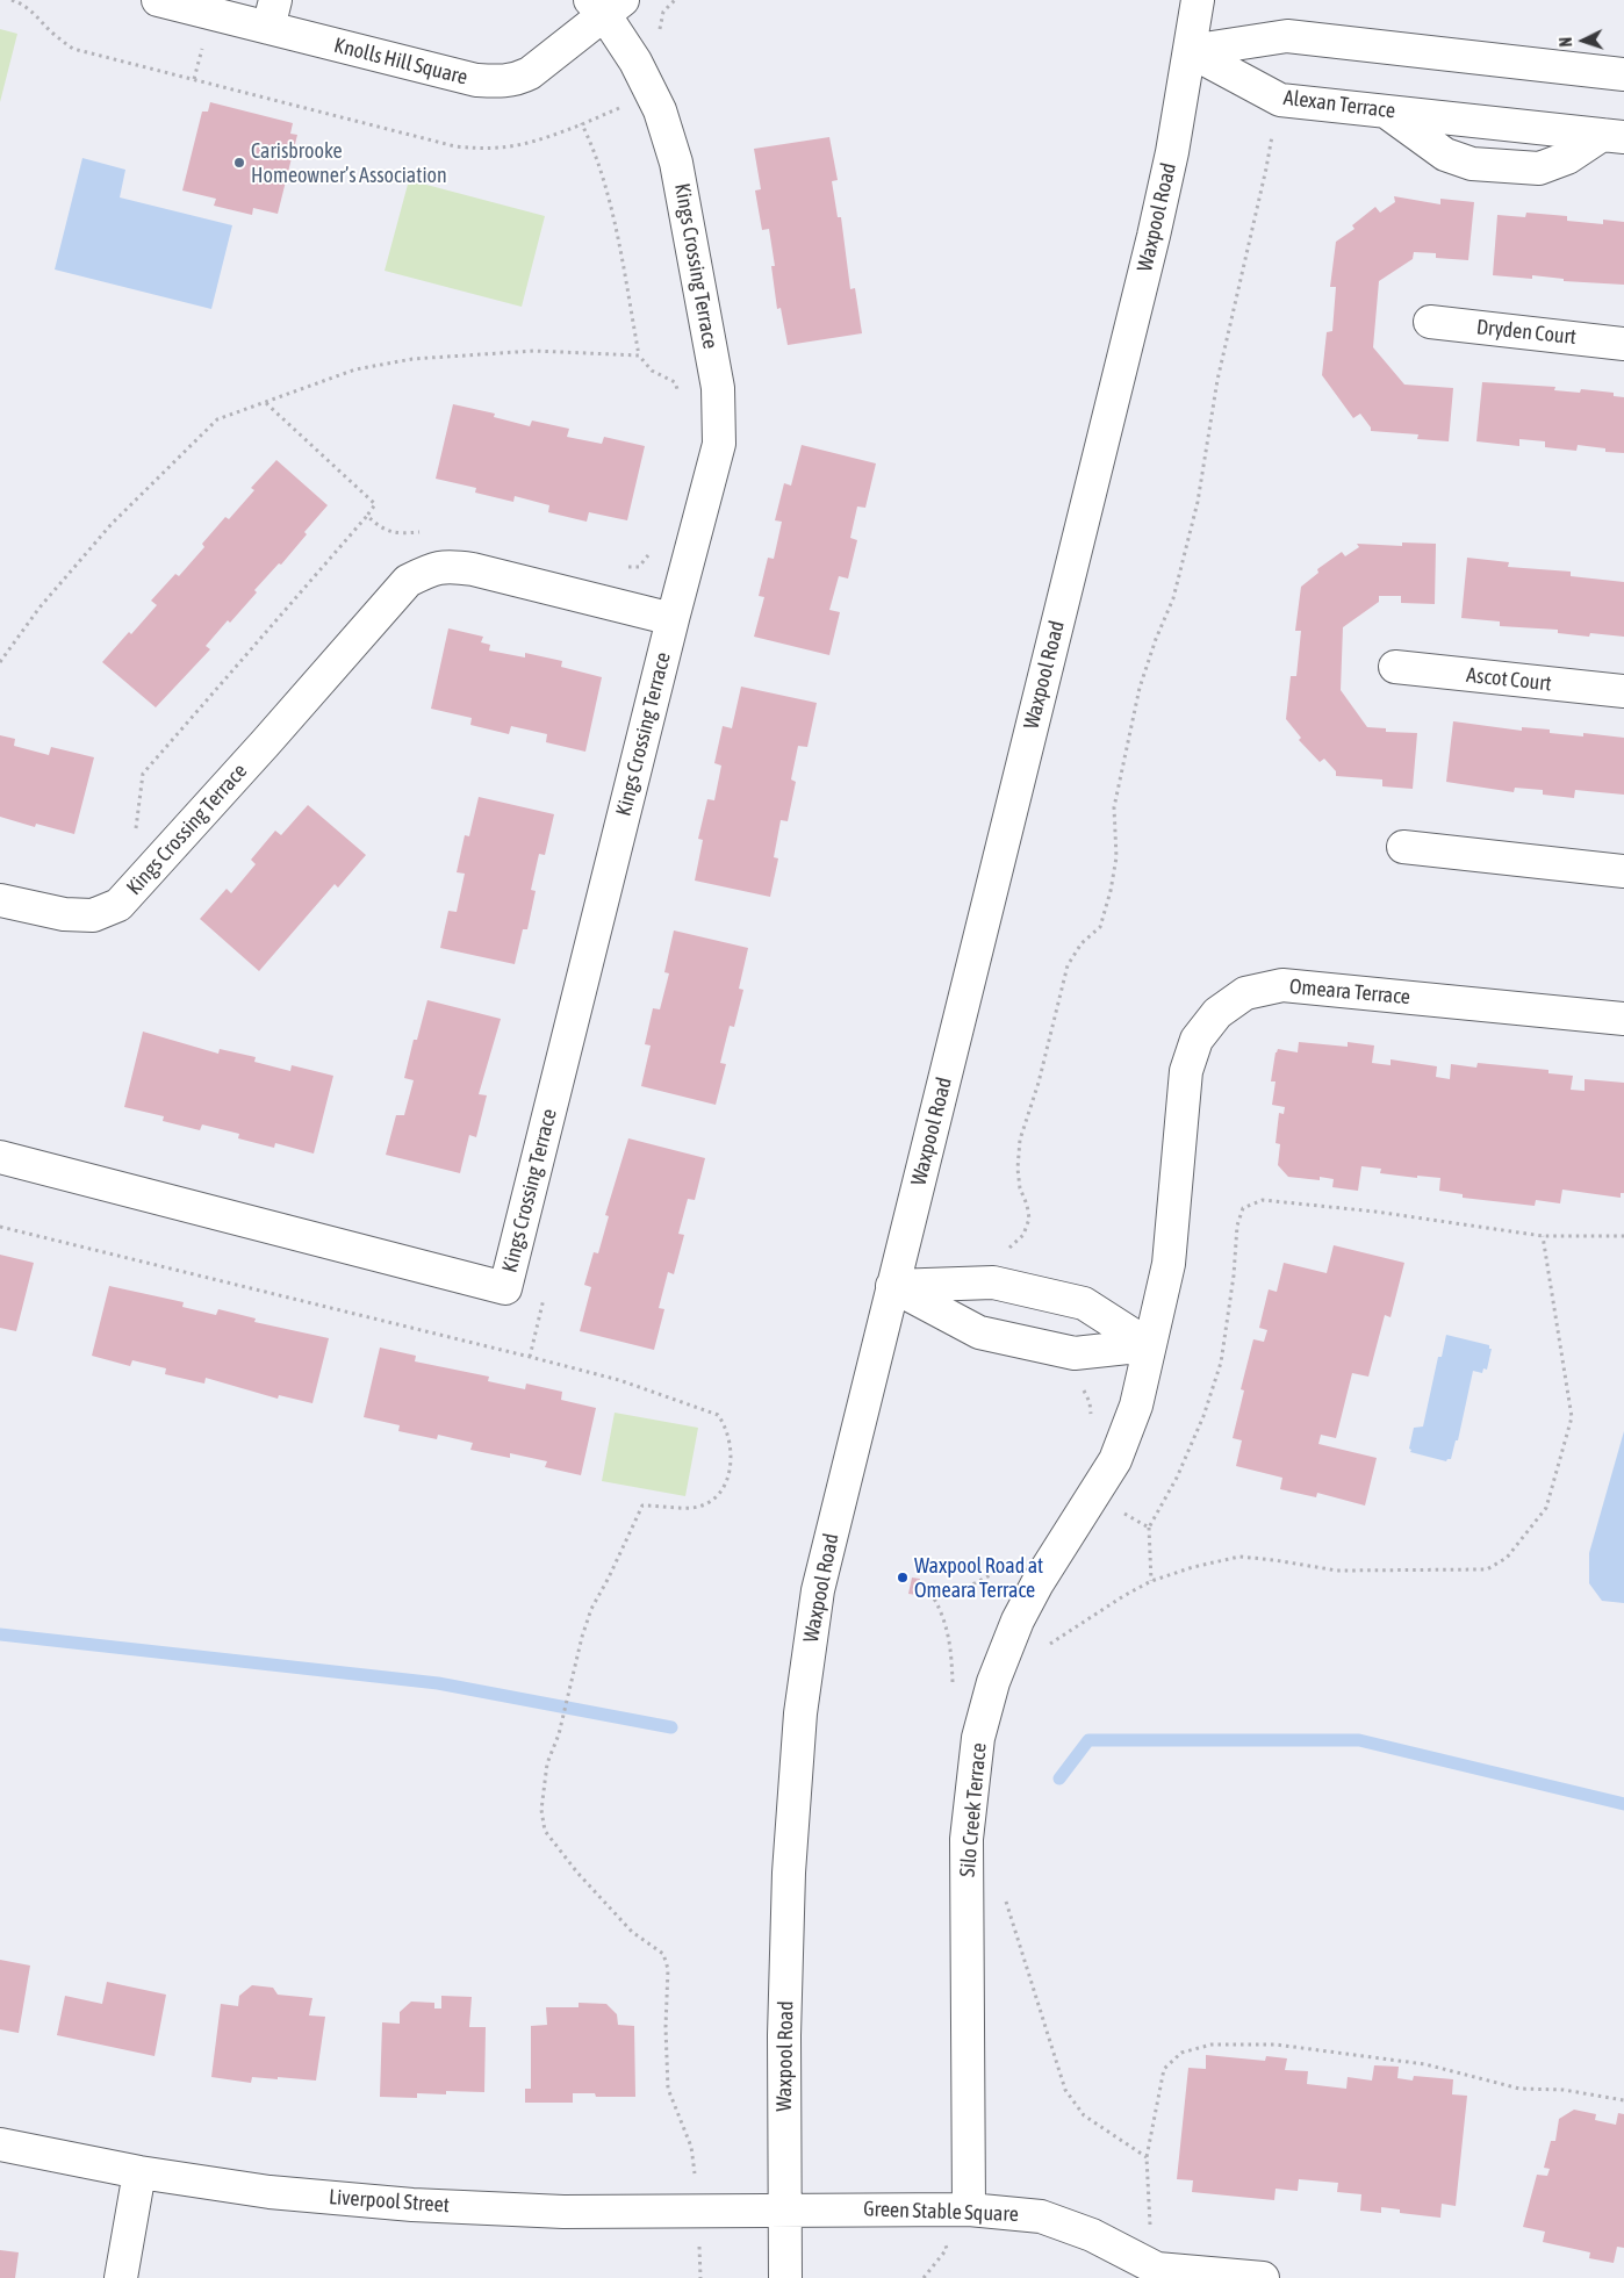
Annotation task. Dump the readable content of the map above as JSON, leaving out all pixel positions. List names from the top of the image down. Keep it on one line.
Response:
{"streets":{"street":["Knolls Hill Square","Alexan Terrace","Waxpool Road","Kings Crossing Terrace","Dryden Court","Ascot Court","Omeara Terrace","Silo Creek Terrace","Liverpool Street","Green Stable Square"]},"crossings":[["Knolls Hill Square","Kings Crossing Terrace"],["Alexan Terrace","Waxpool Road"],["Waxpool Road","Liverpool Street"],["Waxpool Road","Green Stable Square"],["Omeara Terrace","Silo Creek Terrace"],["Silo Creek Terrace","Green Stable Square"],["Liverpool Street","Green Stable Square"]],"places":["Carisbrooke Homeowner’s Association","Waxpool Road at Omeara Terrace"],"north":"left"}
